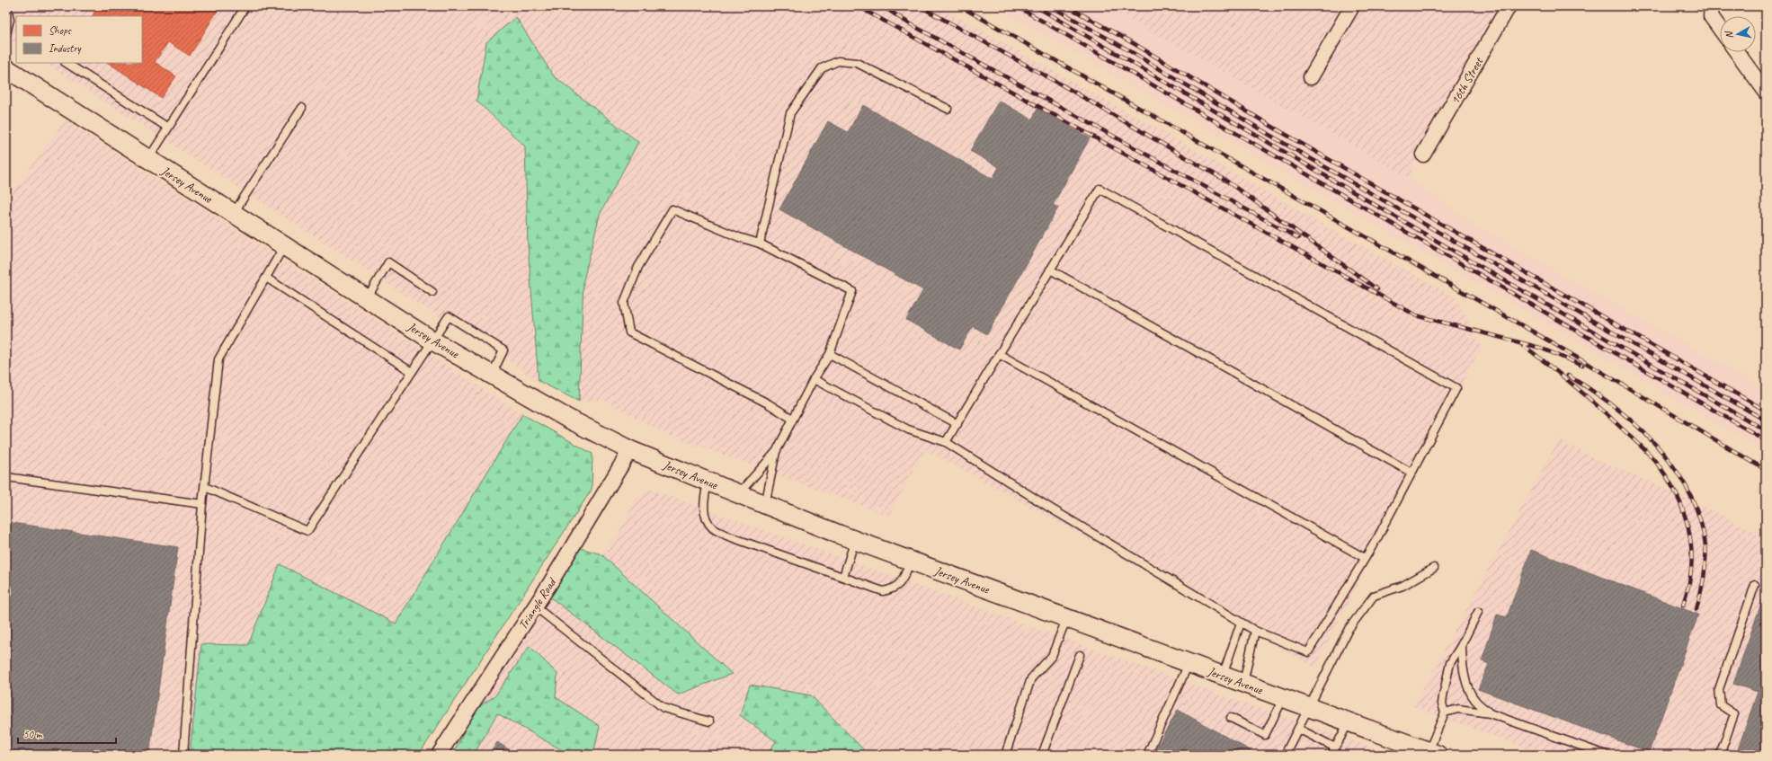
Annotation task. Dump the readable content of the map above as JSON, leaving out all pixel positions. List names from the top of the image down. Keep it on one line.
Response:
{"streets":{"street":["16th Street","Jersey Avenue","Triangle Road"]},"crossings":[["Jersey Avenue","Triangle Road"]],"legend":["Shops","Industry"],"scale_bar":"50 m","north":"left"}
